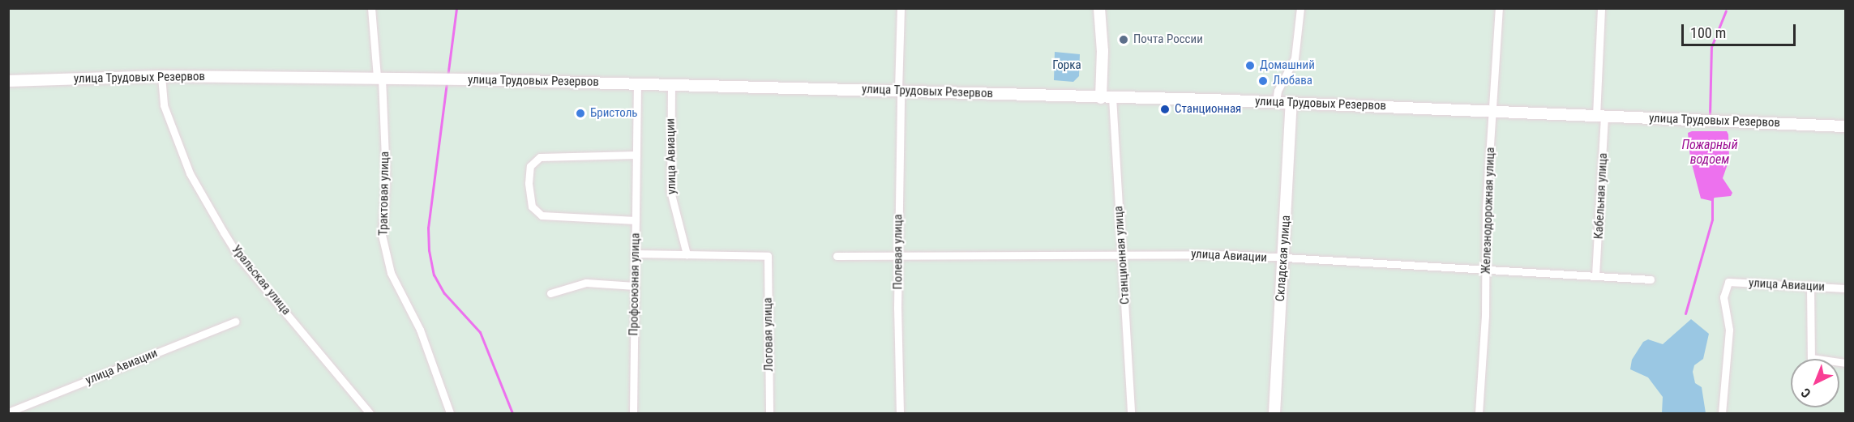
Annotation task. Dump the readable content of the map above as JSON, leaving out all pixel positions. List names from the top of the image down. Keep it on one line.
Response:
{"streets":{"main road":["улица Трудовых Резервов","Станционная улица","Складская улица"],"street":["улица Авиации","Трактовая улица","Кабельная улица","Железнодорожная улица","Полевая улица","Уральская улица","Профсоюзная улица","Логовая улица"]},"crossings":[["улица Трудовых Резервов","улица Авиации"],["улица Трудовых Резервов","Трактовая улица"],["улица Трудовых Резервов","Кабельная улица"],["улица Трудовых Резервов","Железнодорожная улица"],["улица Трудовых Резервов","Полевая улица"],["улица Трудовых Резервов","Станционная улица"],["улица Трудовых Резервов","Складская улица"],["улица Трудовых Резервов","Уральская улица"],["улица Трудовых Резервов","Профсоюзная улица"],["улица Авиации","Кабельная улица"],["улица Авиации","Железнодорожная улица"],["улица Авиации","Полевая улица"],["улица Авиации","Станционная улица"],["улица Авиации","Складская улица"],["улица Авиации","Логовая улица"]],"water":["Пожарный водоем"],"parks":["Горка"],"places":["Почта России","Домашний","Любава","Станционная","Бристоль"],"scale_bar":"100 m","north":"bottom left"}
